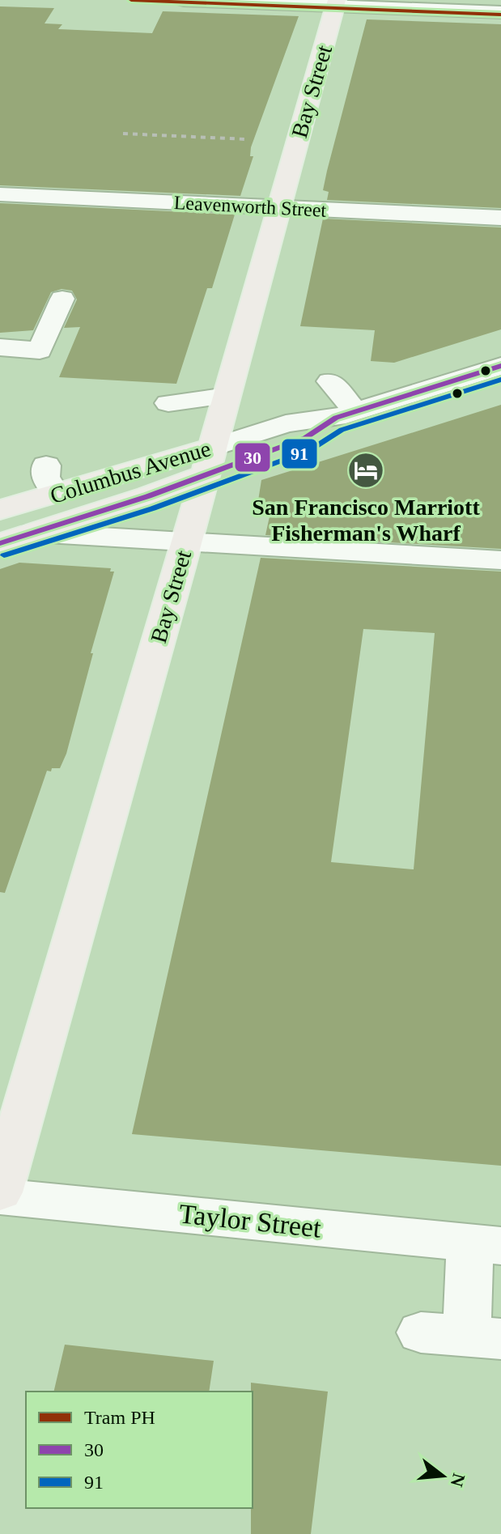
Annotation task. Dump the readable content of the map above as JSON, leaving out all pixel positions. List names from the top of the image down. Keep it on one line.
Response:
{"streets":{"main road":["Bay Street","Columbus Avenue"],"street":["Leavenworth Street","Taylor Street"]},"crossings":[["Bay Street","Leavenworth Street"],["Bay Street","Columbus Avenue"],["Bay Street","Taylor Street"]],"places":{"hotel":["San Francisco Marriott Fisherman's Wharf"]},"lines":["tram line PH","transit line 30","transit line 91"],"legend":["Tram PH","30","91"],"north":"right"}
